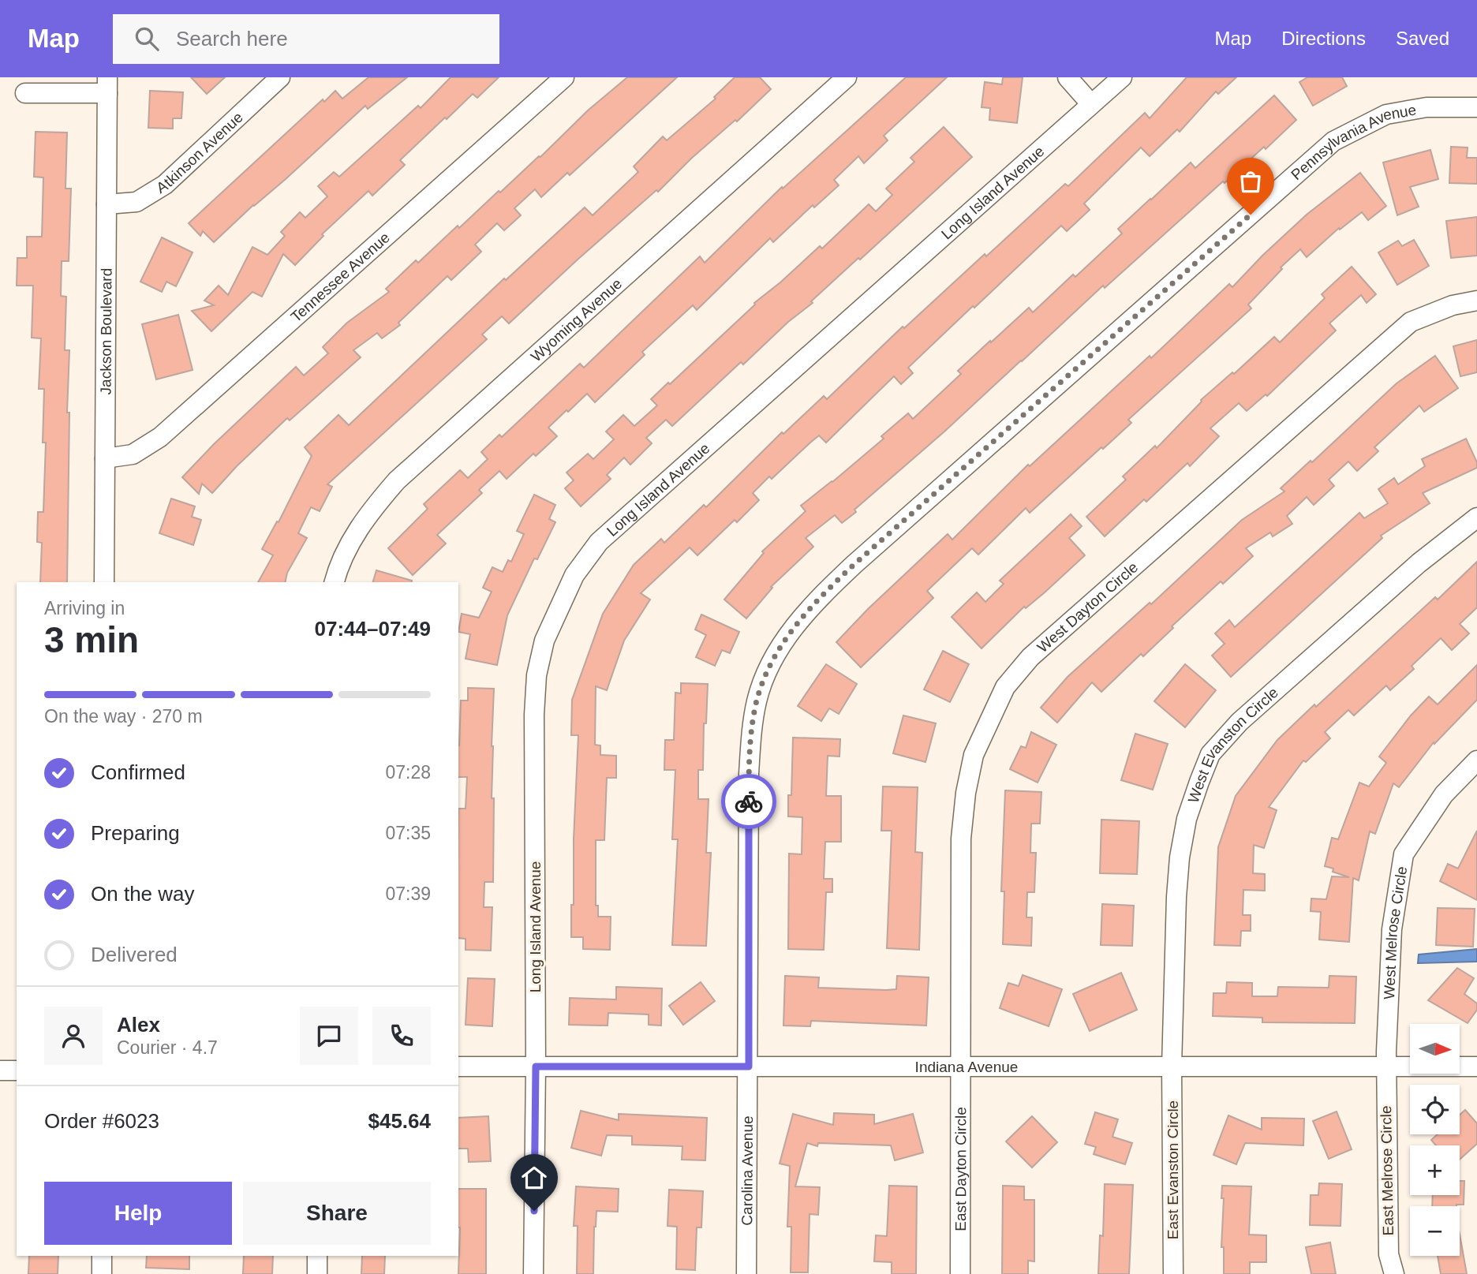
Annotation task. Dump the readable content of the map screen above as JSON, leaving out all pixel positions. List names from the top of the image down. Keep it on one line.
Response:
{"streets":{"street":["Pennsylvania Avenue","Atkinson Avenue","Long Island Avenue","Tennessee Avenue","Wyoming Avenue","Jackson Boulevard","West Dayton Circle","West Evanston Circle","West Melrose Circle","Indiana Avenue","Carolina Avenue","East Dayton Circle","East Evanston Circle","East Melrose Circle"]},"crossings":[["Pennsylvania Avenue","Indiana Avenue"],["Pennsylvania Avenue","Carolina Avenue"],["Atkinson Avenue","Jackson Boulevard"],["Long Island Avenue","Indiana Avenue"],["Tennessee Avenue","Jackson Boulevard"],["West Dayton Circle","Indiana Avenue"],["West Dayton Circle","East Dayton Circle"],["West Evanston Circle","Indiana Avenue"],["West Evanston Circle","East Evanston Circle"],["West Melrose Circle","Indiana Avenue"],["West Melrose Circle","East Melrose Circle"],["Indiana Avenue","Carolina Avenue"],["Indiana Avenue","East Dayton Circle"],["Indiana Avenue","East Evanston Circle"],["Indiana Avenue","East Melrose Circle"]],"north":"right","page":{"header":"Map","search":"Search here","nav":["Map","Directions","Saved"],"heading":["3 min","Arriving in","07:44–07:49"],"panel":["Alex","Courier · 4.7","Order #6023","$45.64"],"bar":"On the way · 270 m","list":[["Confirmed","07:28"],["Preparing","07:35"],["On the way","07:39"],"Delivered"],"map_buttons":["+","−"],"buttons":["Help","Share"]}}
